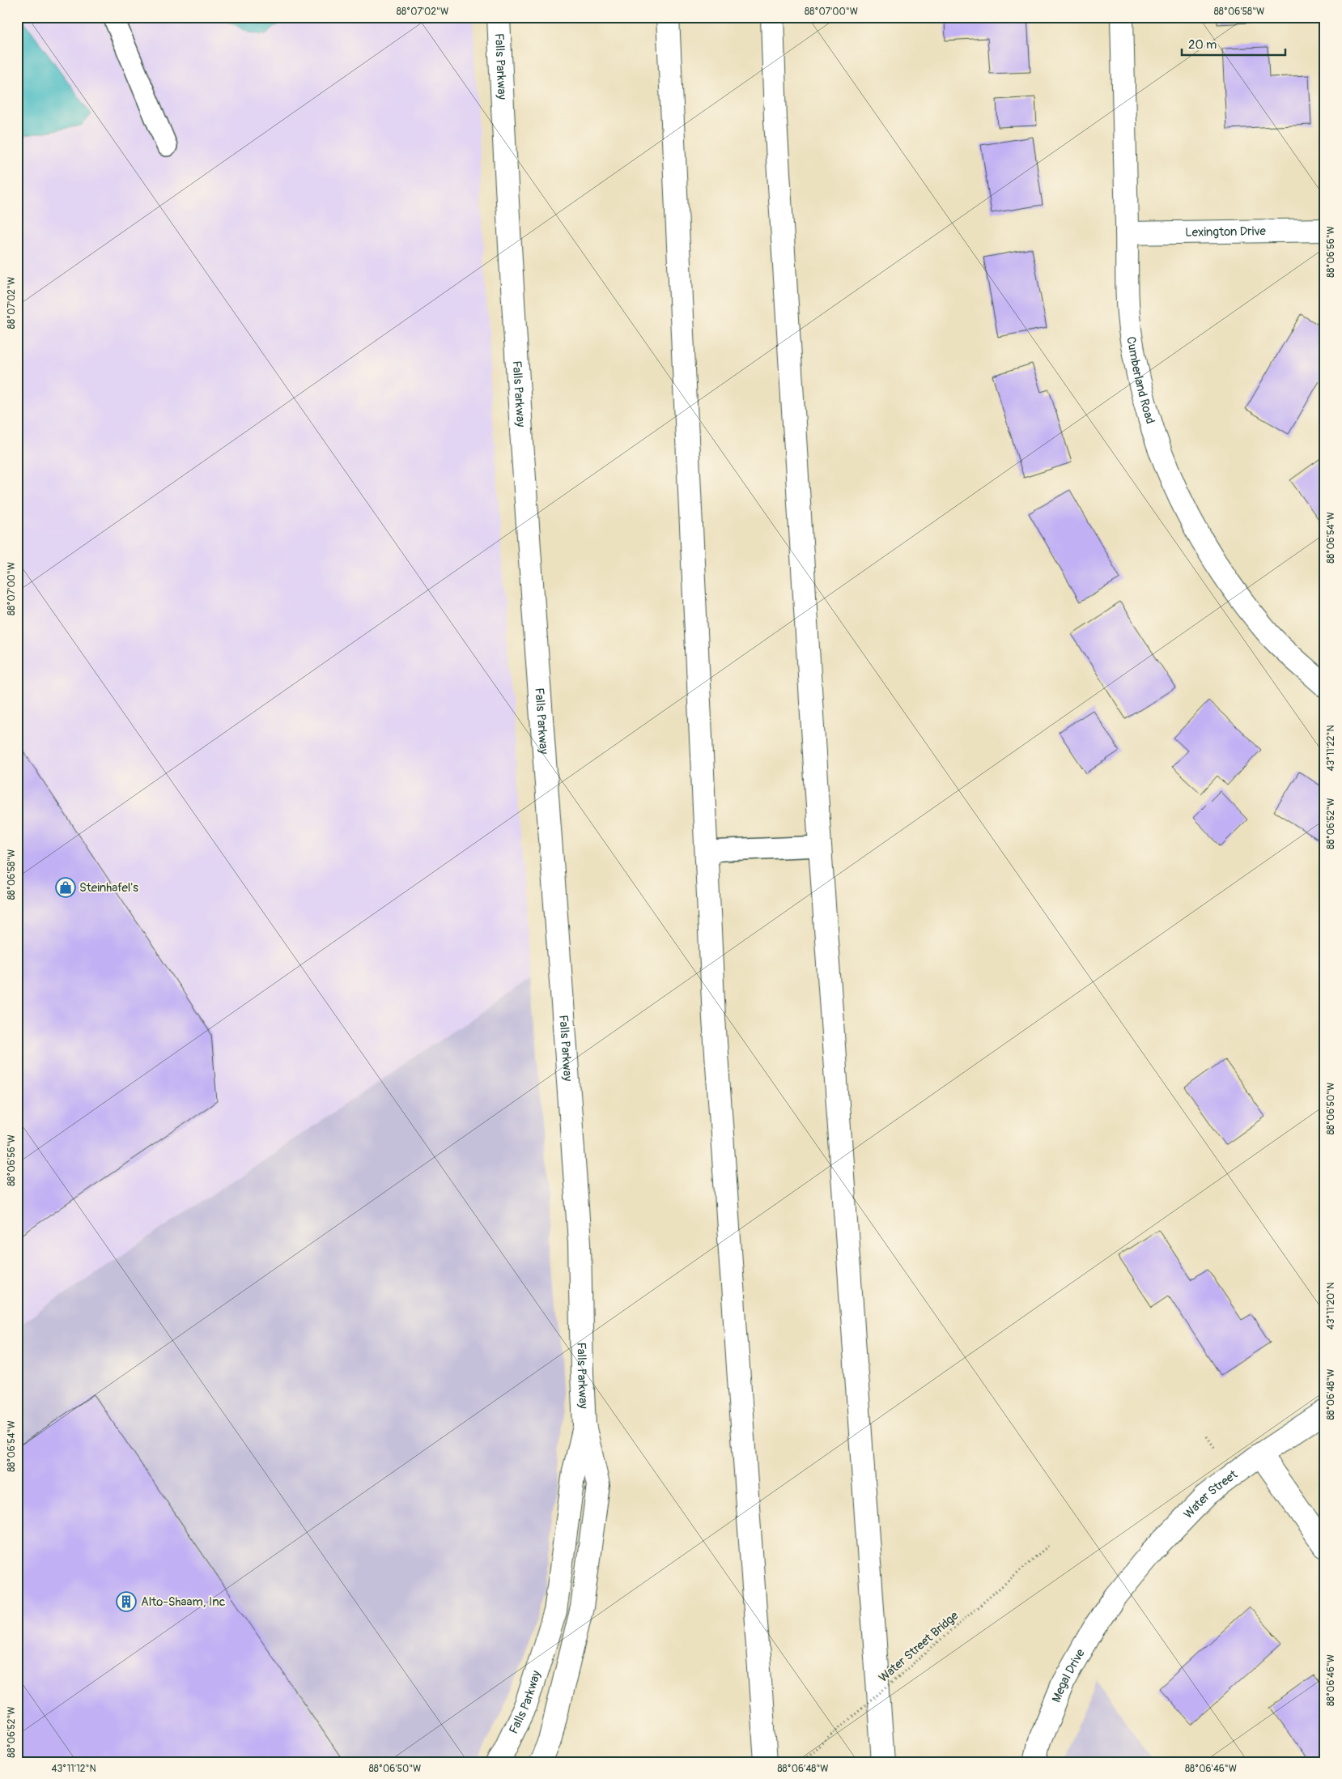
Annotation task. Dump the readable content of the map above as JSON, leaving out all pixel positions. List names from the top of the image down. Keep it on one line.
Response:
{"streets":{"main road":["Falls Parkway","Lexington Drive","Cumberland Road","Water Street","Megal Drive"],"path":["Water Street Bridge"]},"crossings":[["Lexington Drive","Cumberland Road"],["Water Street","Megal Drive"]],"places":{"shop":["Steinhafel's"],"building":["Alto-Shaam, Inc"]},"scale_bar":"20 m","coordinates":["88°07'02\"W","88°07'00\"W","88°06'58\"W","88°06'56\"W","88°06'54\"W","43°11'22\"N","88°06'52\"W","88°06'50\"W","43°11'20\"N","88°06'48\"W","88°06'46\"W","43°11'12\"N"]}
